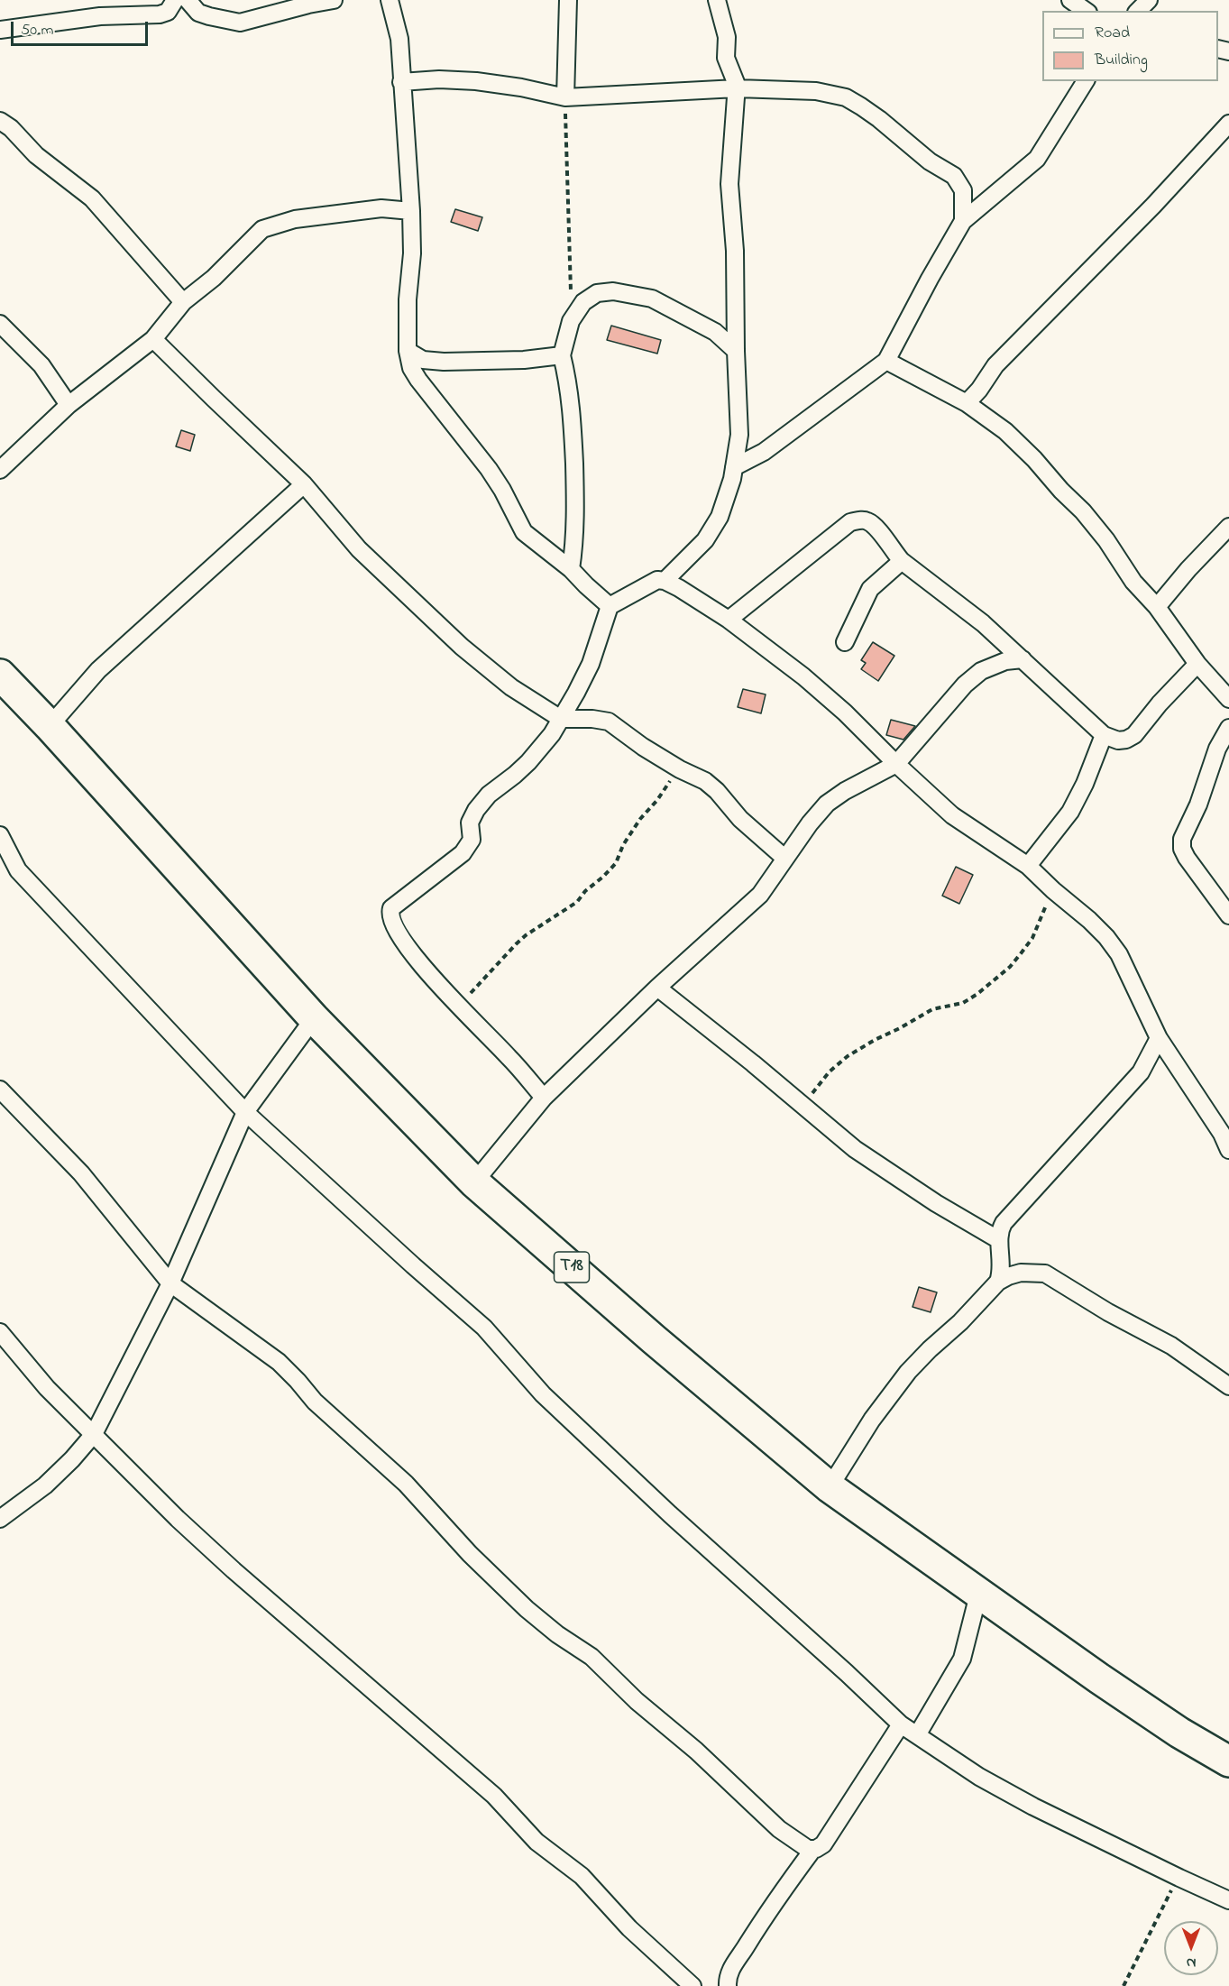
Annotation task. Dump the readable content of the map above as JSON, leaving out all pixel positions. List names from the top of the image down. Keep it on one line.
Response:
{"streets":{"highway":["T18"]},"legend":["Road","Building"],"scale_bar":"50 m","north":"bottom"}
